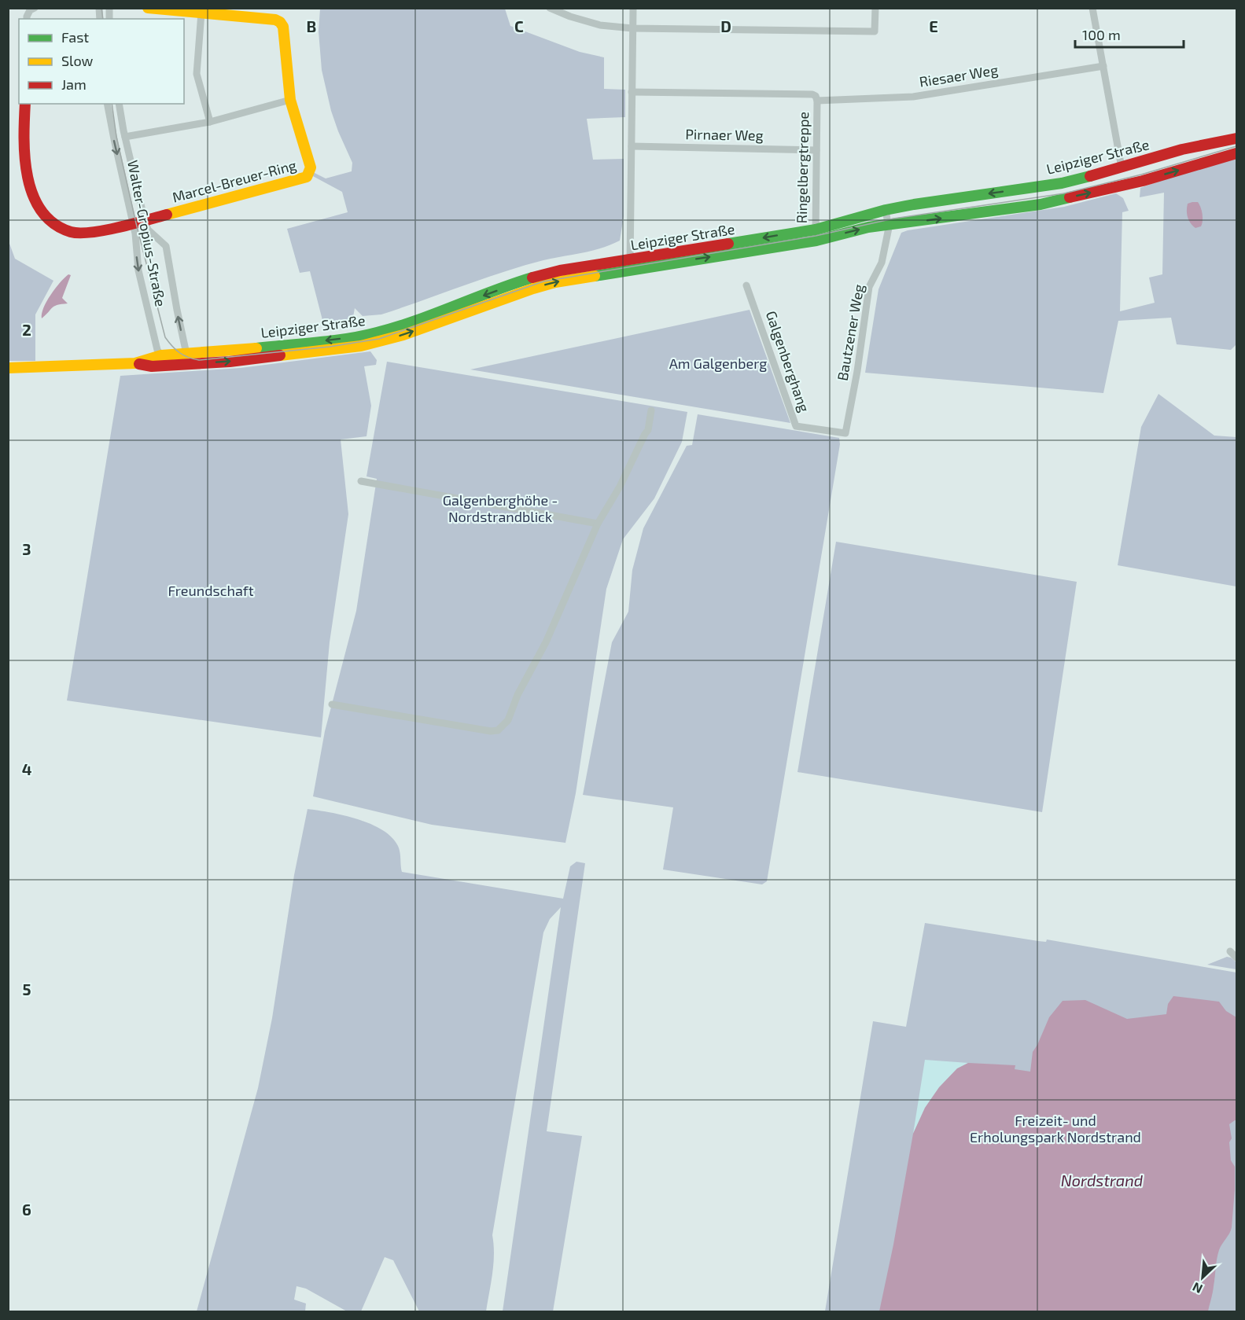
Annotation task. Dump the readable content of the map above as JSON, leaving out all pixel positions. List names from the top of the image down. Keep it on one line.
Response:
{"streets":{"main road":["Leipziger Straße","Marcel-Breuer-Ring"],"street":["Riesaer Weg","Pirnaer Weg","Ringelbergtreppe","Walter-Gropius-Straße","Bautzener Weg","Galgenberghang"]},"crossings":[["Riesaer Weg","Ringelbergtreppe"],["Pirnaer Weg","Ringelbergtreppe"],["Leipziger Straße","Ringelbergtreppe"],["Leipziger Straße","Walter-Gropius-Straße"],["Leipziger Straße","Bautzener Weg"],["Marcel-Breuer-Ring","Walter-Gropius-Straße"],["Bautzener Weg","Galgenberghang"]],"water":["Nordstrand"],"parks":["Am Galgenberg","Galgenberghöhe - Nordstrandblick","Freundschaft","Freizeit- und Erholungspark Nordstrand"],"legend":["Fast","Slow","Jam"],"scale_bar":"100 m","north":"bottom left","grid":{"columns":["B","C","D","E"],"rows":["2","3","4","5","6"]}}
